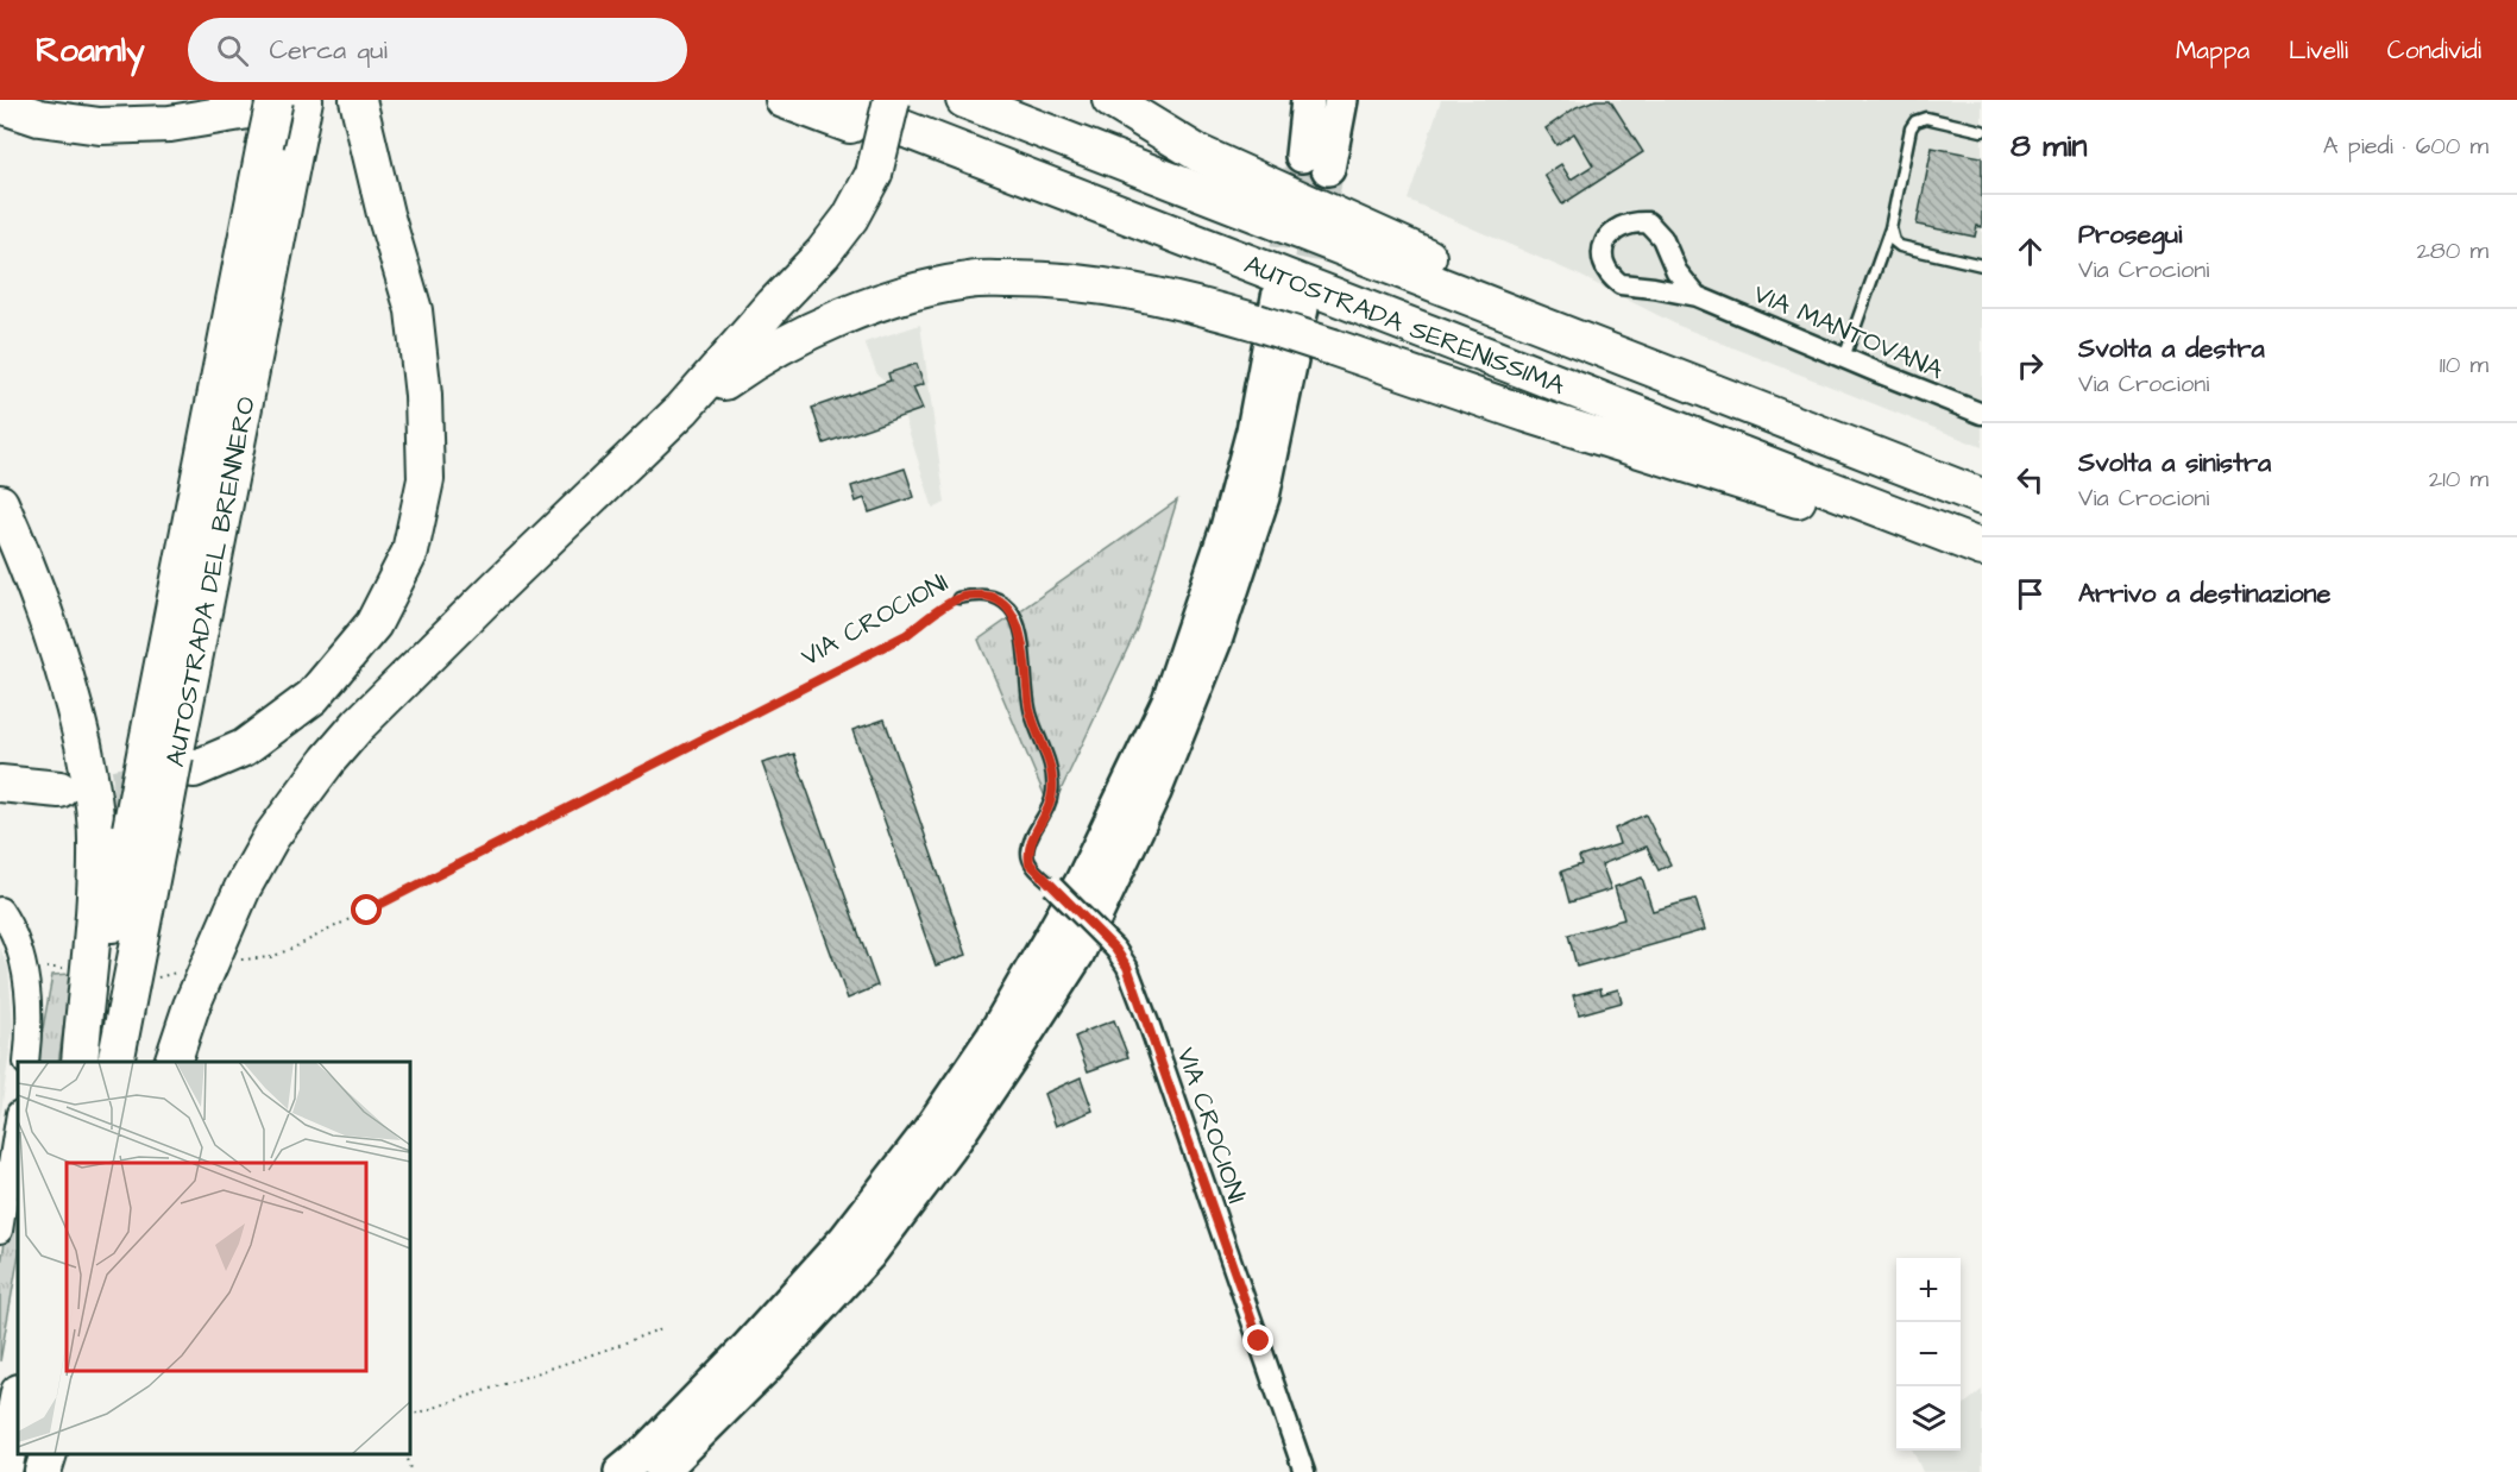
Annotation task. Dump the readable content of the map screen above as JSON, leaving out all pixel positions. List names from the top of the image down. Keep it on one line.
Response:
{"streets":{"highway":["AUTOSTRADA SERENISSIMA","AUTOSTRADA DEL BRENNERO"],"street":["VIA MANTOVANA","VIA CROCIONI"]},"page":{"header":"Roamly","search":"Cerca qui","nav":["Mappa","Livelli","Condividi"],"heading":["8 min","A piedi · 600 m"],"list":[["Prosegui","Via Crocioni","280 m"],["Svolta a destra","Via Crocioni","110 m"],["Svolta a sinistra","Via Crocioni","210 m"],"Arrivo a destinazione"],"map_buttons":["+","−"]}}
